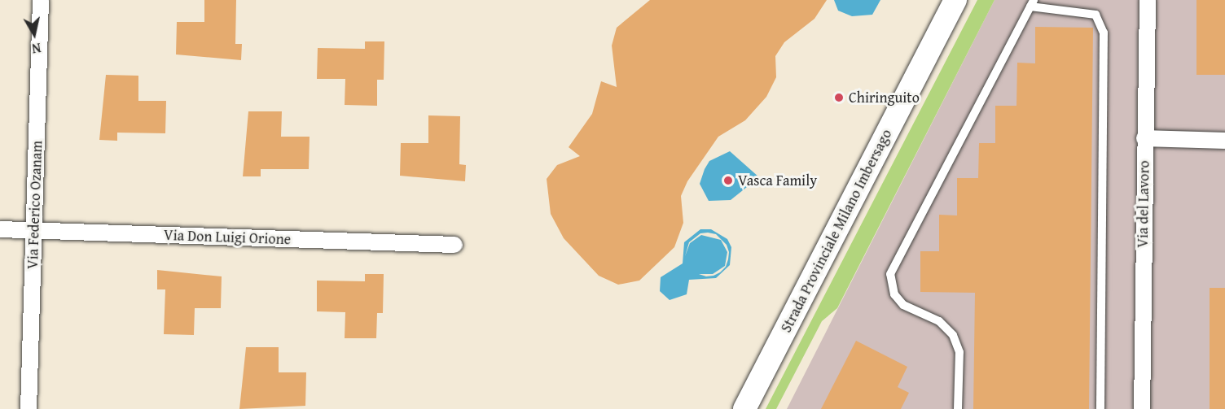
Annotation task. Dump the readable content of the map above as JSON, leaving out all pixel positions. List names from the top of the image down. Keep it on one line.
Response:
{"streets":{"main road":["Strada Provinciale Milano Imbersago"],"street":["Via del Lavoro","Via Federico Ozanam","Via Don Luigi Orione"]},"crossings":[["Via Federico Ozanam","Via Don Luigi Orione"]],"places":["Chiringuito","Vasca Family"],"north":"bottom"}
